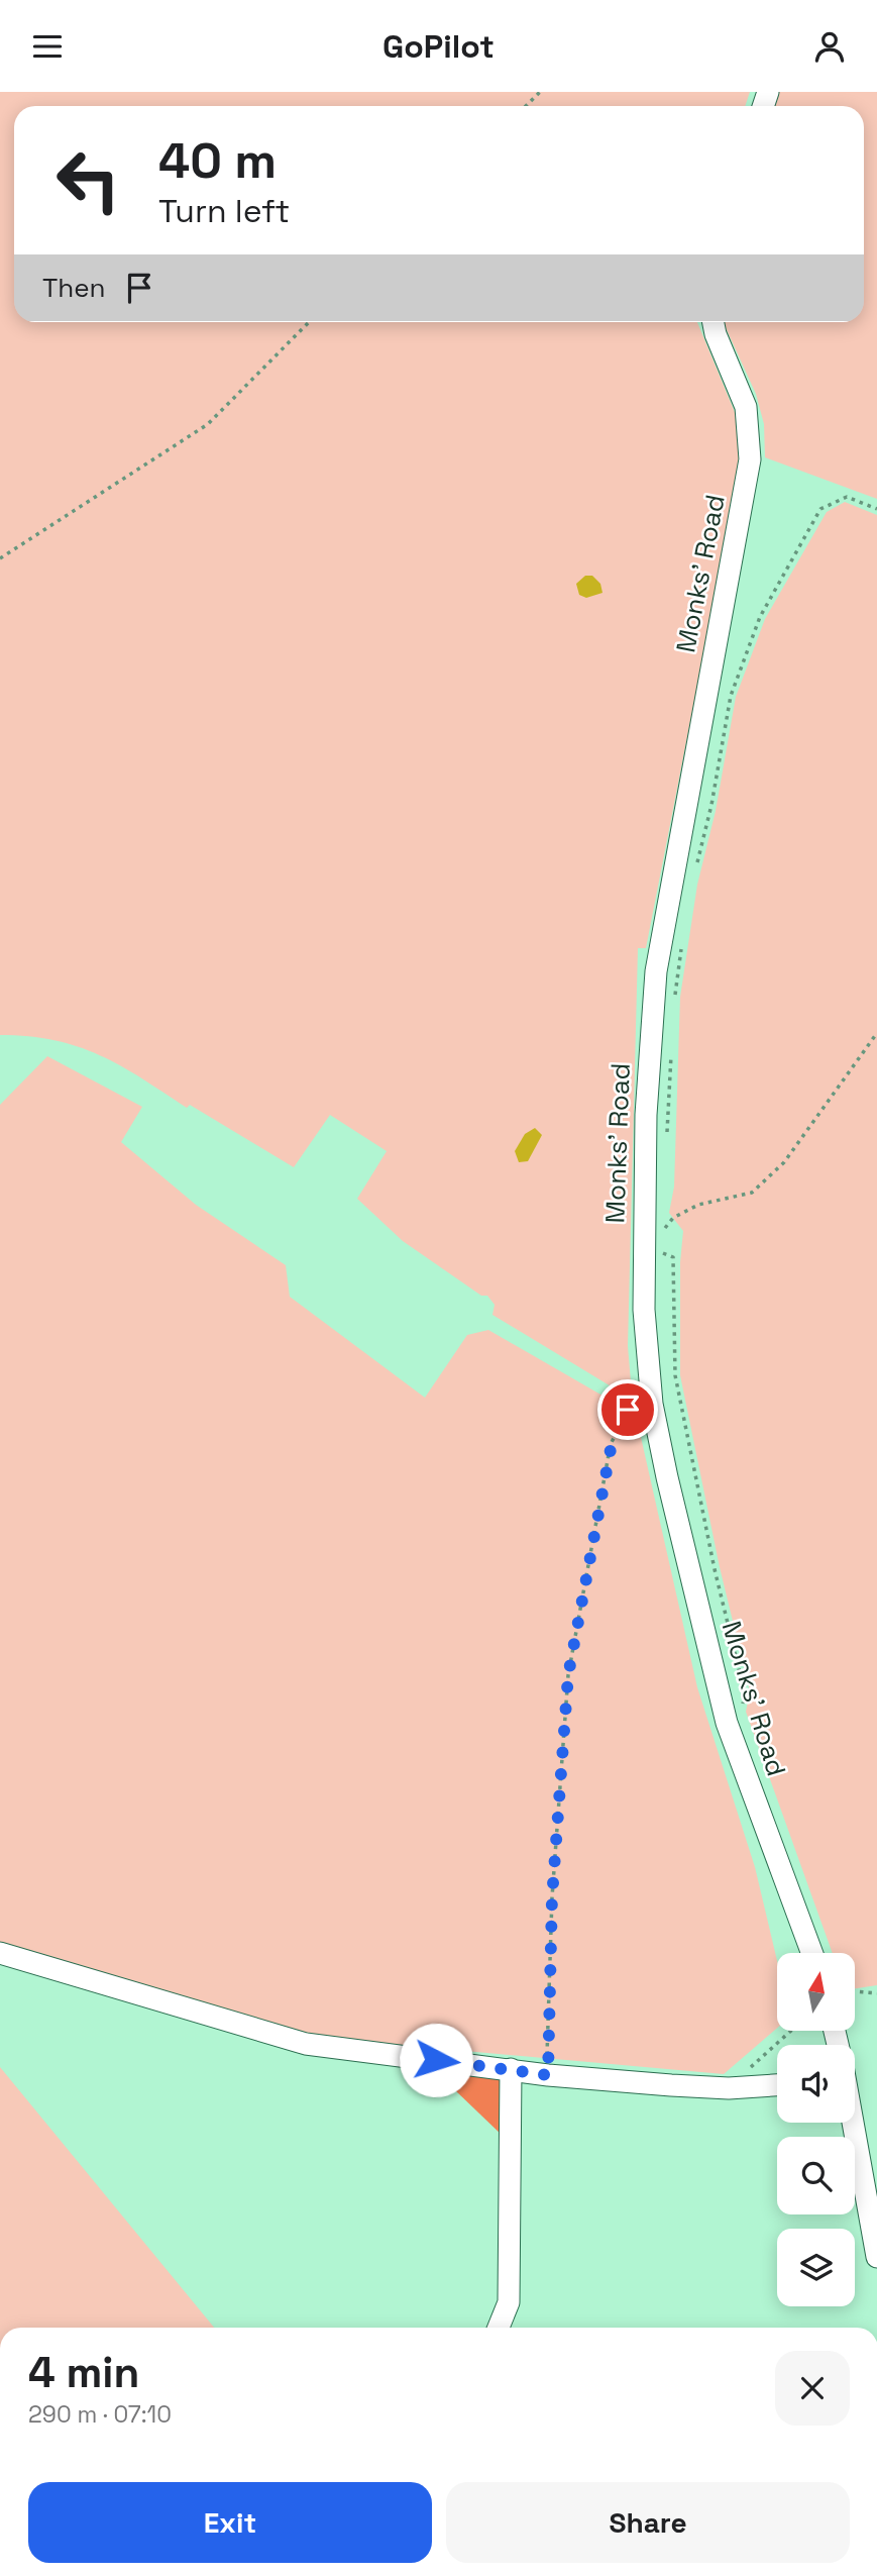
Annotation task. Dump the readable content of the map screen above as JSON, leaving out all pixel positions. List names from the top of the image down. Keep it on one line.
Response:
{"streets":{"street":["Monks' Road"]},"north":"top","page":{"header":"GoPilot","turn":["40 m","Turn left"],"then":"Then","heading":["4 min","290 m · 07:10"],"buttons":["Exit","Share"]}}
